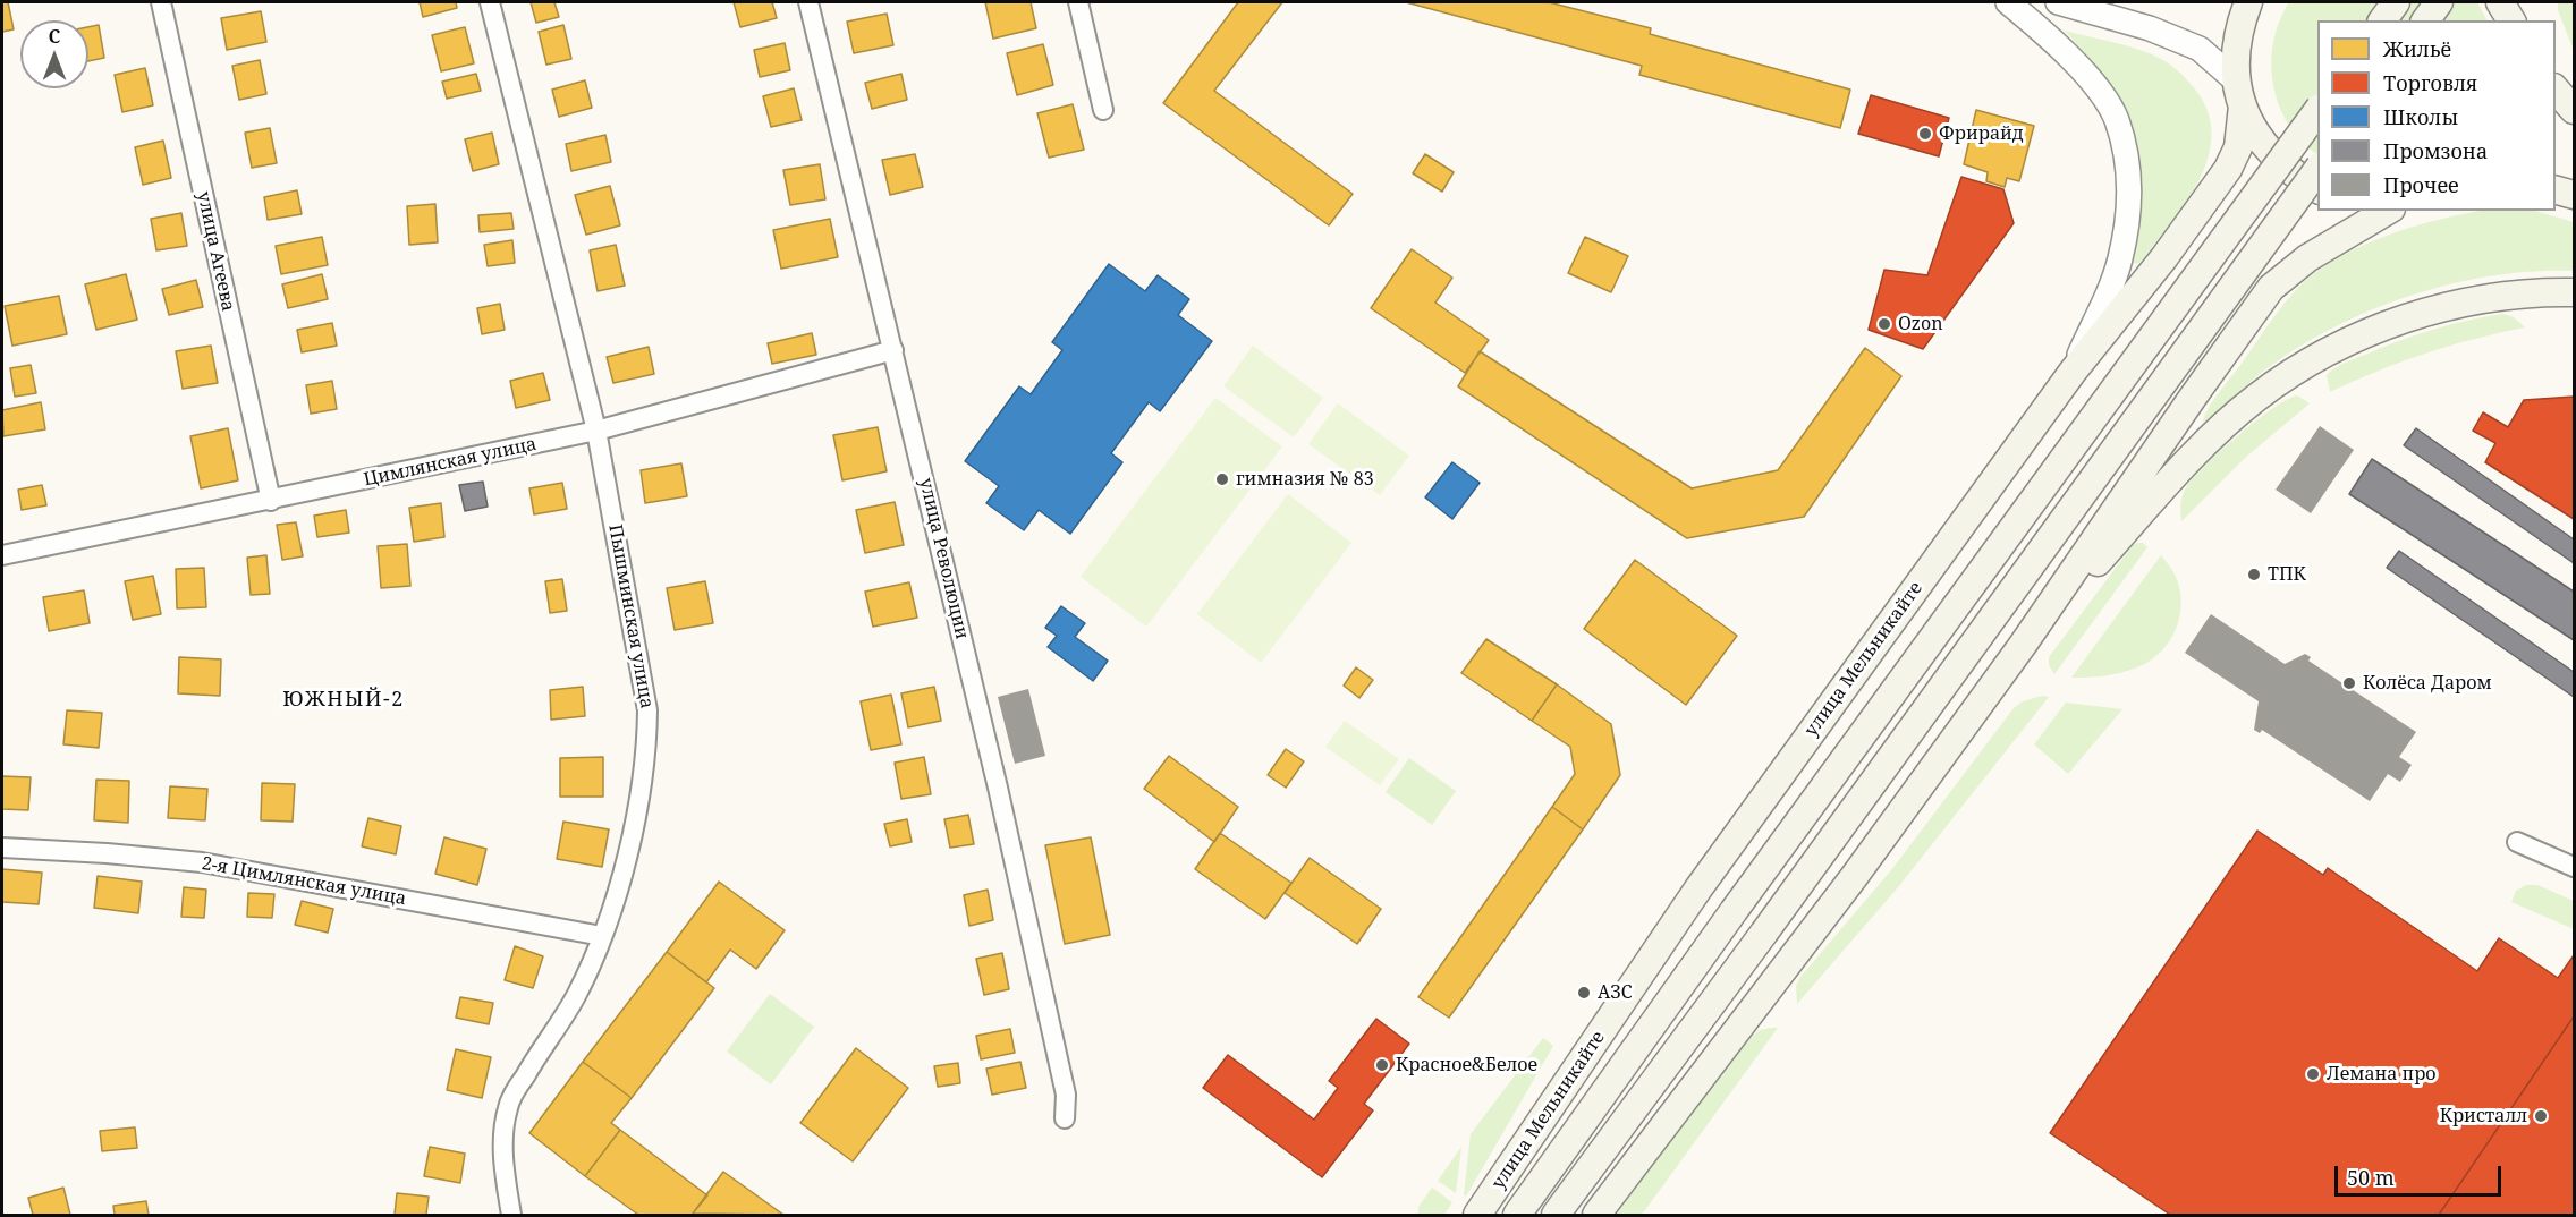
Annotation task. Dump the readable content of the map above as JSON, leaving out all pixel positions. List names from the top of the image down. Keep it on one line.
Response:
{"streets":{"main road":["улица Мельникайте"],"street":["улица Агеева","Цимлянская улица","улица Революции","Пышминская улица","2-я Цимлянская улица"]},"crossings":[["улица Агеева","Цимлянская улица"],["Цимлянская улица","улица Революции"],["Цимлянская улица","Пышминская улица"],["Пышминская улица","2-я Цимлянская улица"]],"districts":["ЮЖНЫЙ-2"],"places":["Фрирайд","Ozon","гимназия № 83","ТПК","Колёса Даром","АЗС","Красное&Белое","Лемана про","Кристалл"],"legend":["Жильё","Торговля","Школы","Промзона","Прочее"],"scale_bar":"50 m","north":"top"}
